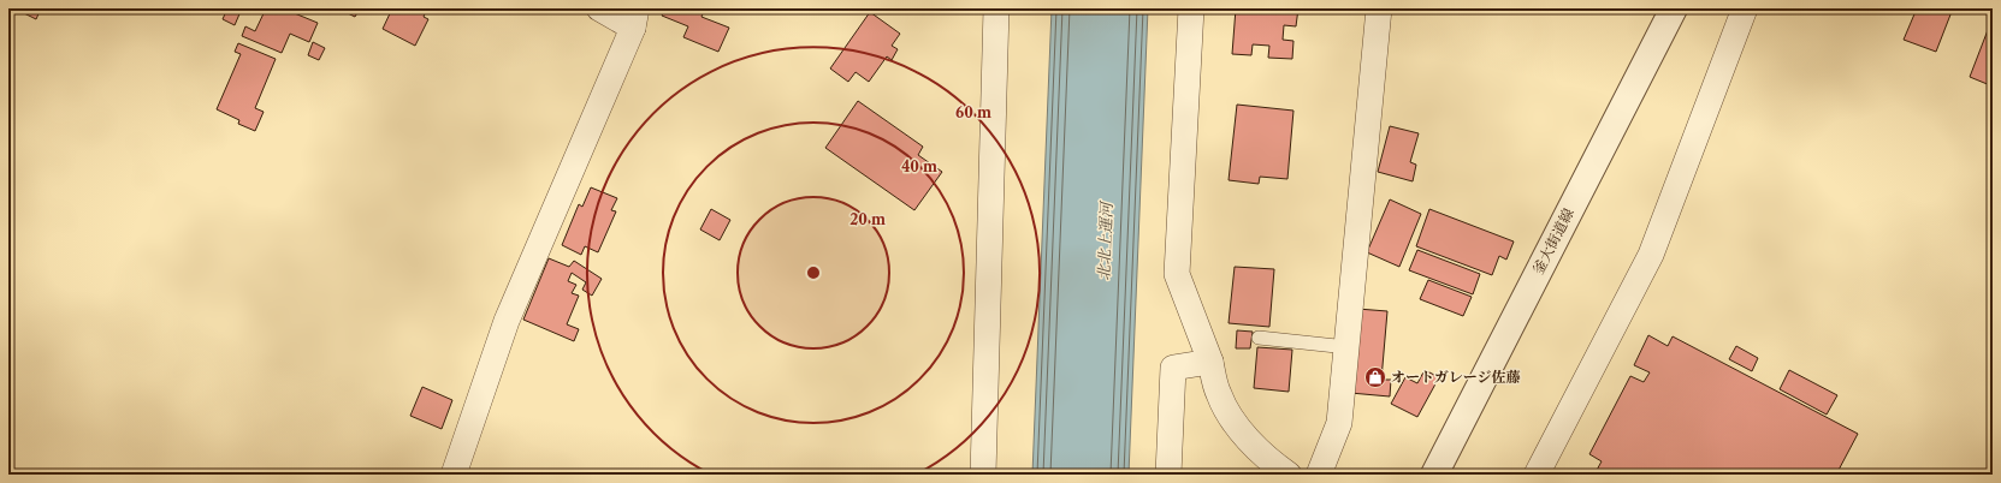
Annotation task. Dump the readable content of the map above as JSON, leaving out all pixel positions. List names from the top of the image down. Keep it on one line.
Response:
{"streets":{"street":["釜大街道線"]},"water":["北北上運河"],"places":{"shop":["オートガレージ佐藤"]},"rings":["60 m","40 m","20 m"]}
